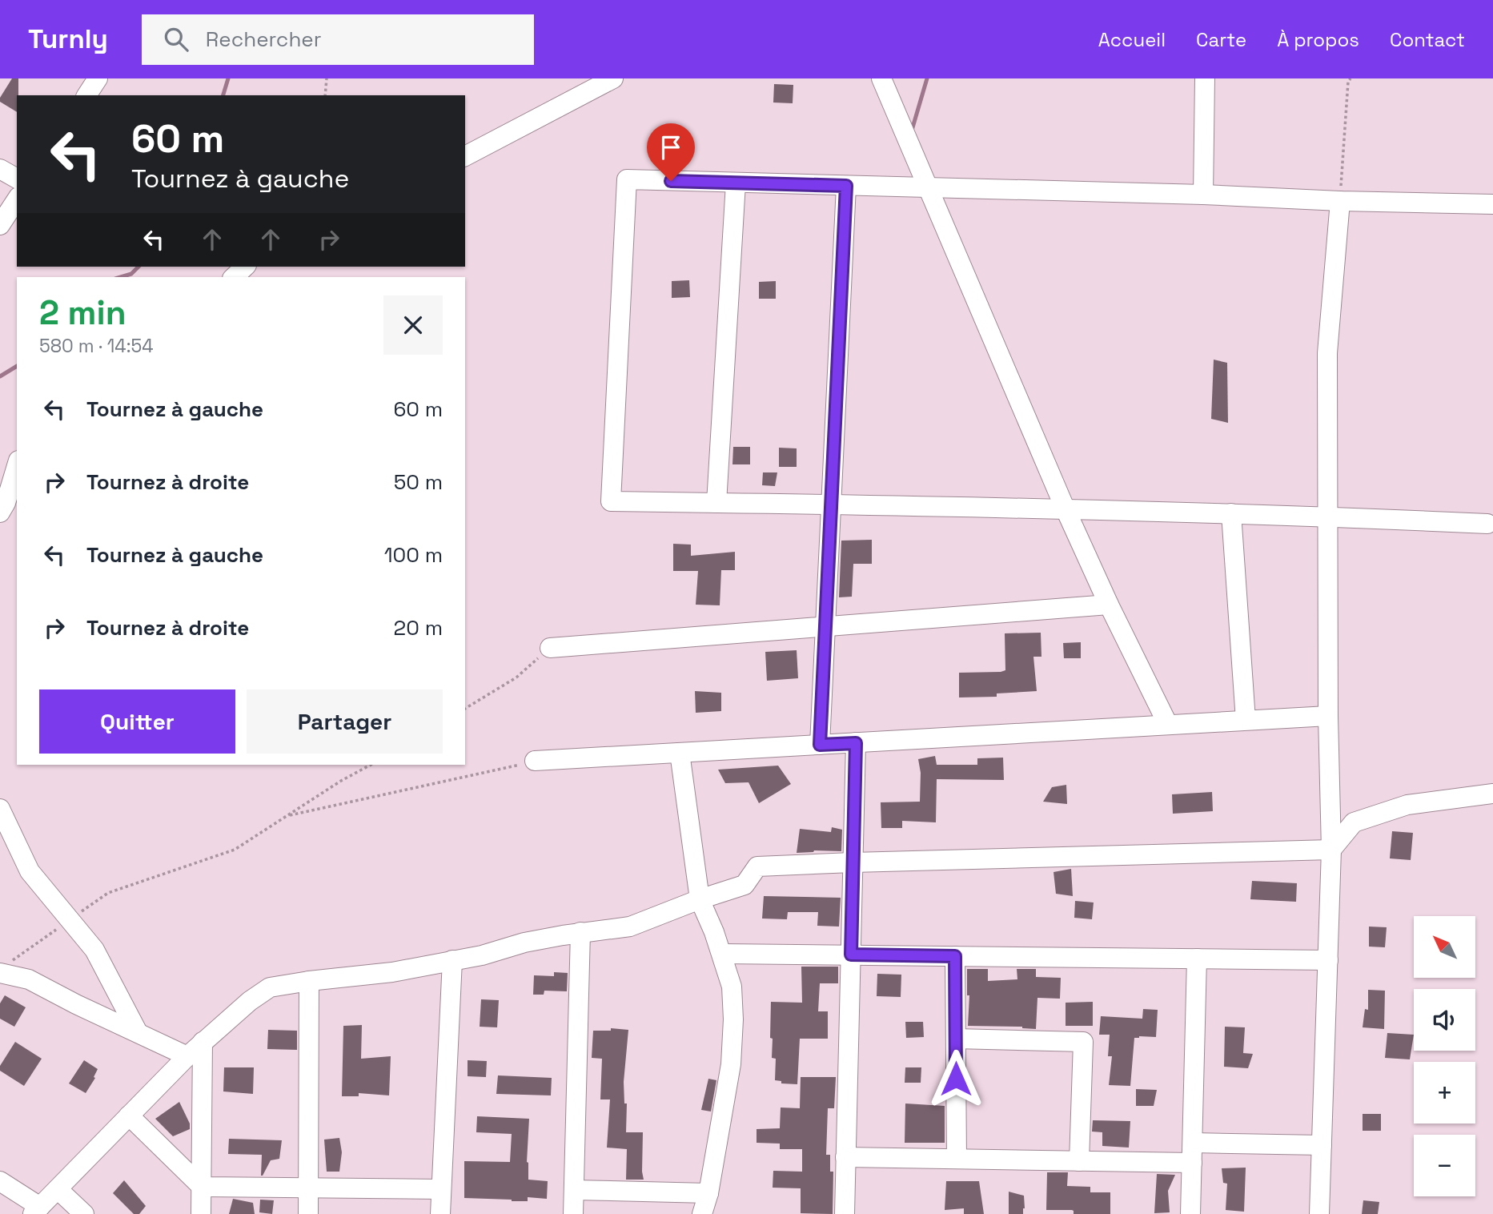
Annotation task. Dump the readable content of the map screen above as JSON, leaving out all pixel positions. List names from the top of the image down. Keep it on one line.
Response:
{"north":"top left","page":{"header":"Turnly","search":"Rechercher","nav":["Accueil","Carte","À propos","Contact"],"turn":["60 m","Tournez à gauche"],"heading":["2 min","580 m · 14:54"],"list":[{"name":"Tournez à gauche","value":"60 m"},{"name":"Tournez à droite","value":"50 m"},{"name":"Tournez à gauche","value":"100 m"},{"name":"Tournez à droite","value":"20 m"}],"buttons":["Quitter","Partager"],"map_buttons":["+","−"]}}
